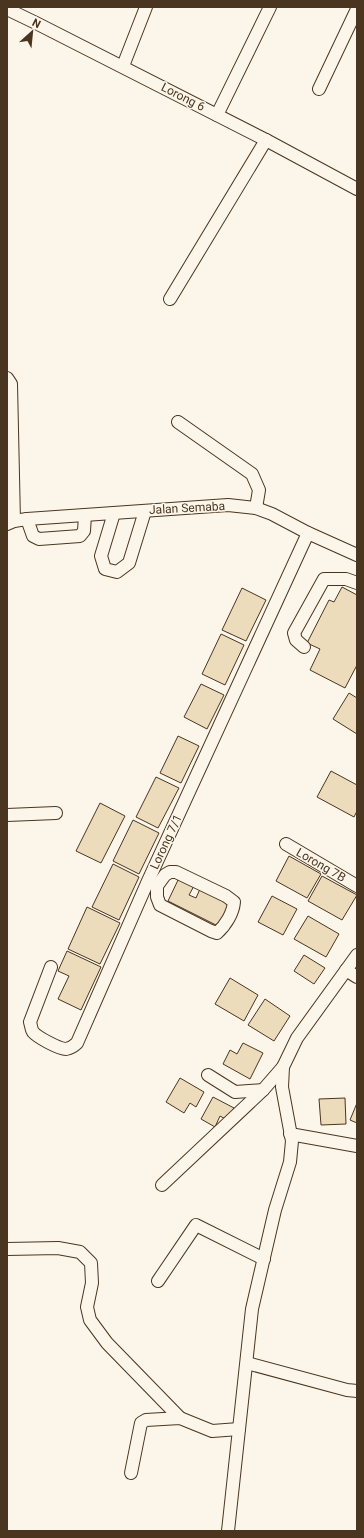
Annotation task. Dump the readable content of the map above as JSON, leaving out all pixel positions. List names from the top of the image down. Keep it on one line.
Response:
{"streets":{"street":["Lorong 6","Jalan Semaba","Lorong 7/1","Lorong 7B"]},"crossings":[["Jalan Semaba","Lorong 7/1"]],"north":"top right"}
